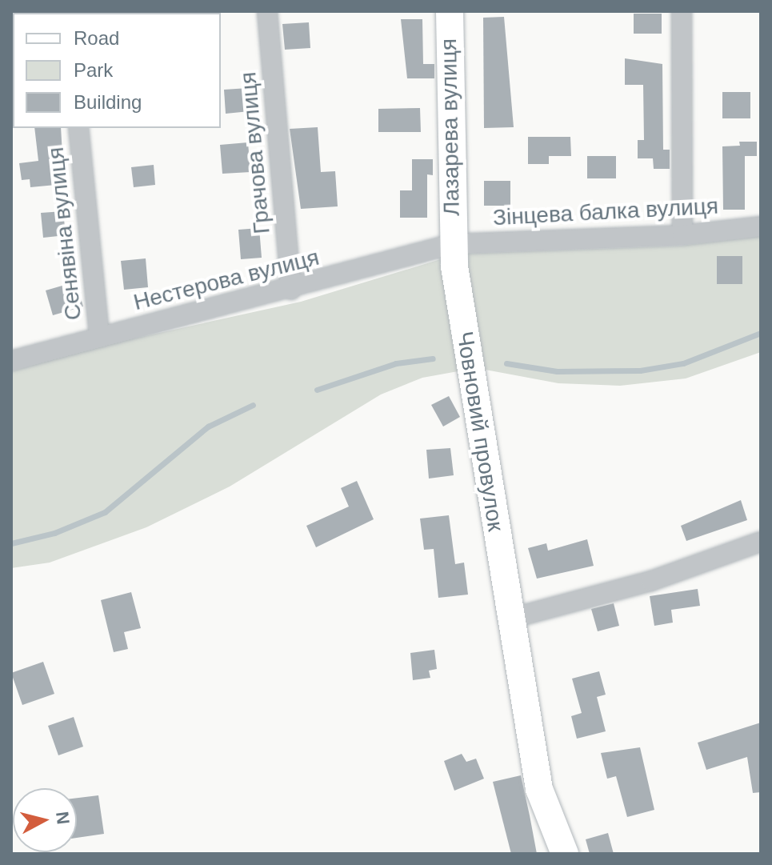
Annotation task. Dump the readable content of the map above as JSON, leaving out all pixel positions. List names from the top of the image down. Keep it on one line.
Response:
{"streets":{"street":["Лазарева вулиця","Грачова вулиця","Зінцева балка вулиця","Сенявіна вулиця","Нестерова вулиця","Човновий провулок"]},"crossings":[["Лазарева вулиця","Зінцева балка вулиця"],["Лазарева вулиця","Нестерова вулиця"],["Лазарева вулиця","Човновий провулок"],["Грачова вулиця","Нестерова вулиця"],["Зінцева балка вулиця","Нестерова вулиця"],["Зінцева балка вулиця","Човновий провулок"],["Сенявіна вулиця","Нестерова вулиця"],["Нестерова вулиця","Човновий провулок"]],"legend":["Road","Park","Building"],"north":"right"}
